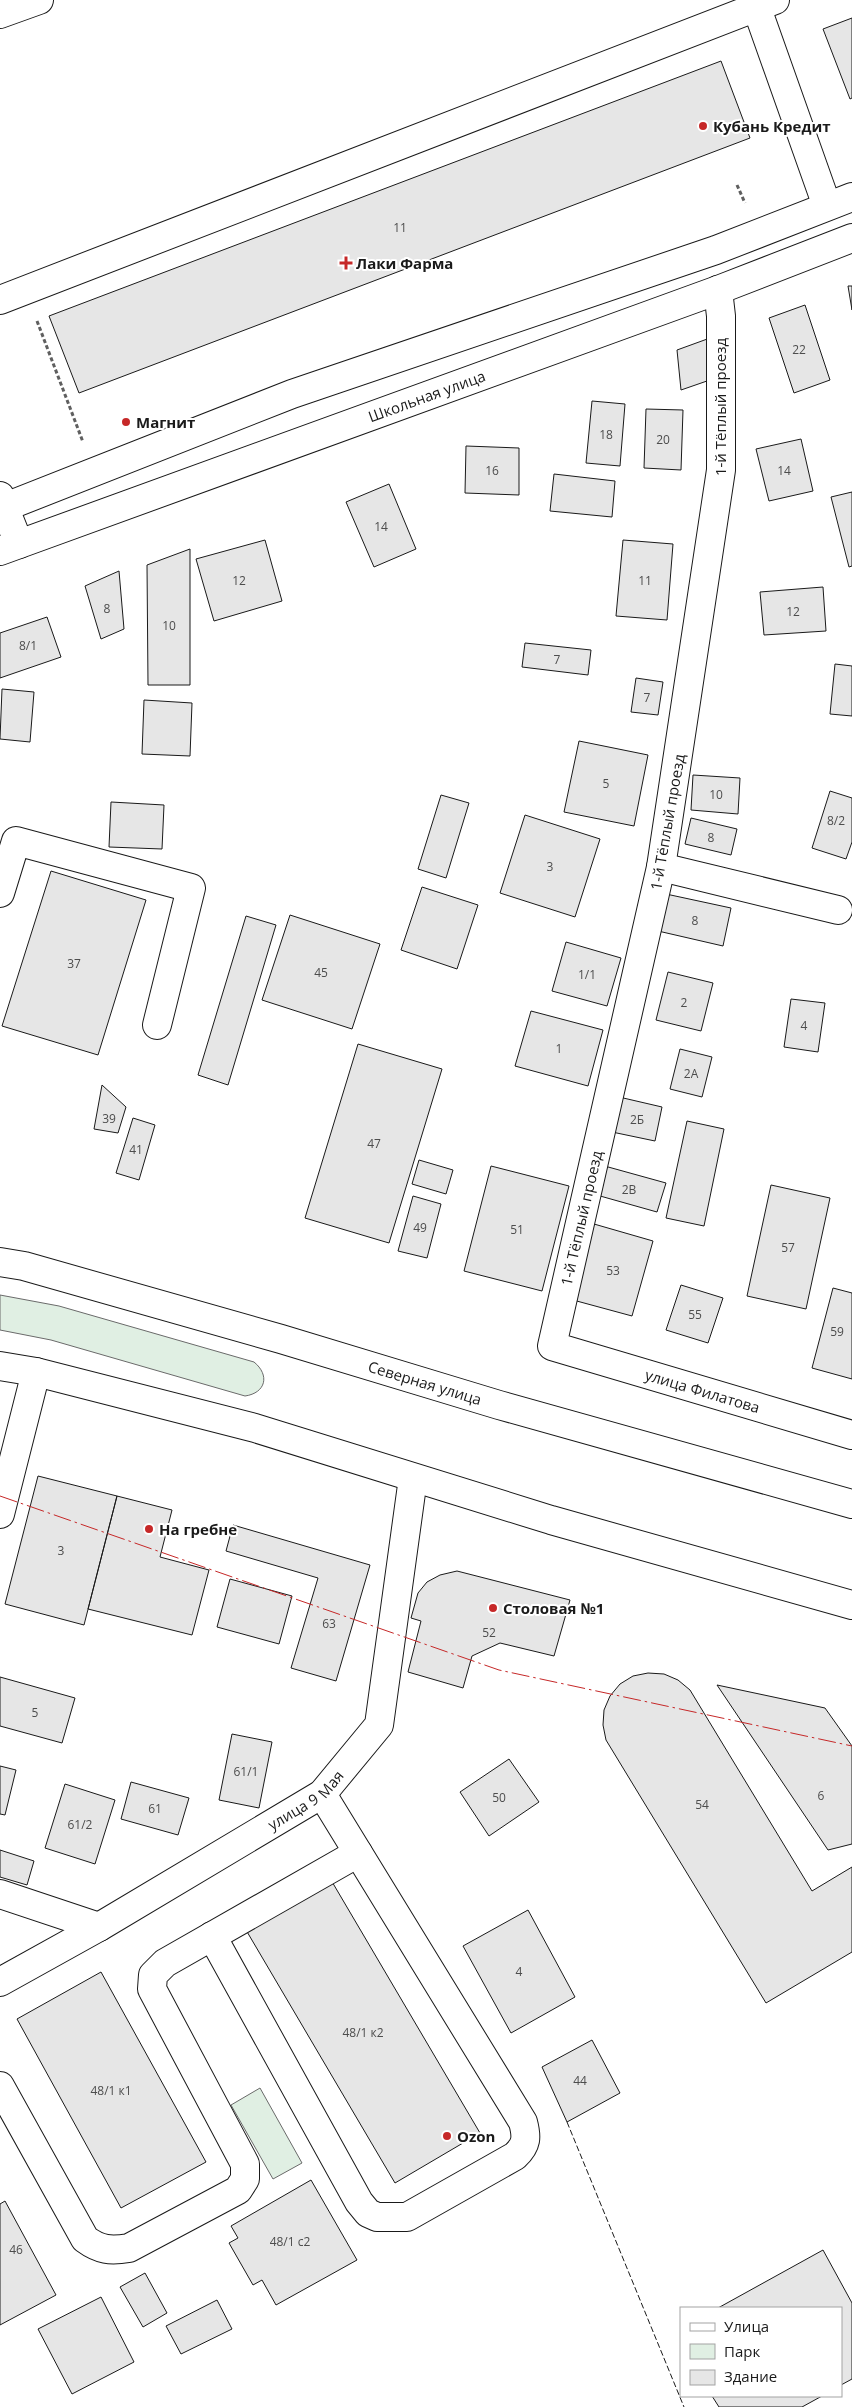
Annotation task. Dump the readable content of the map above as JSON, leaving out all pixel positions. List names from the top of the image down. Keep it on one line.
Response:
{"streets":{"main road":["Школьная улица","1-й Тёплый проезд","Северная улица","улица Филатова","улица 9 Мая"]},"crossings":[["Школьная улица","1-й Тёплый проезд"],["1-й Тёплый проезд","улица Филатова"]],"places":{"other":["Кубань Кредит","Магнит","На гребне","Столовая №1","Ozon"],"health":["Лаки Фарма"]},"house_numbers":["11","22","18","20","16","14","14","12","11","8","12","10","8/1","7","7","5","10","8/2","8","3","8","37","45","1/1","2","4","1","2А","39","2Б","47","41","2В","49","51","57","53","55","59","3","63","52","5","61/1","6","50","54","61","61/2","4","48/1 к2","44","48/1 к1","48/1 с2","46"],"legend":["Улица","Парк","Здание"]}
